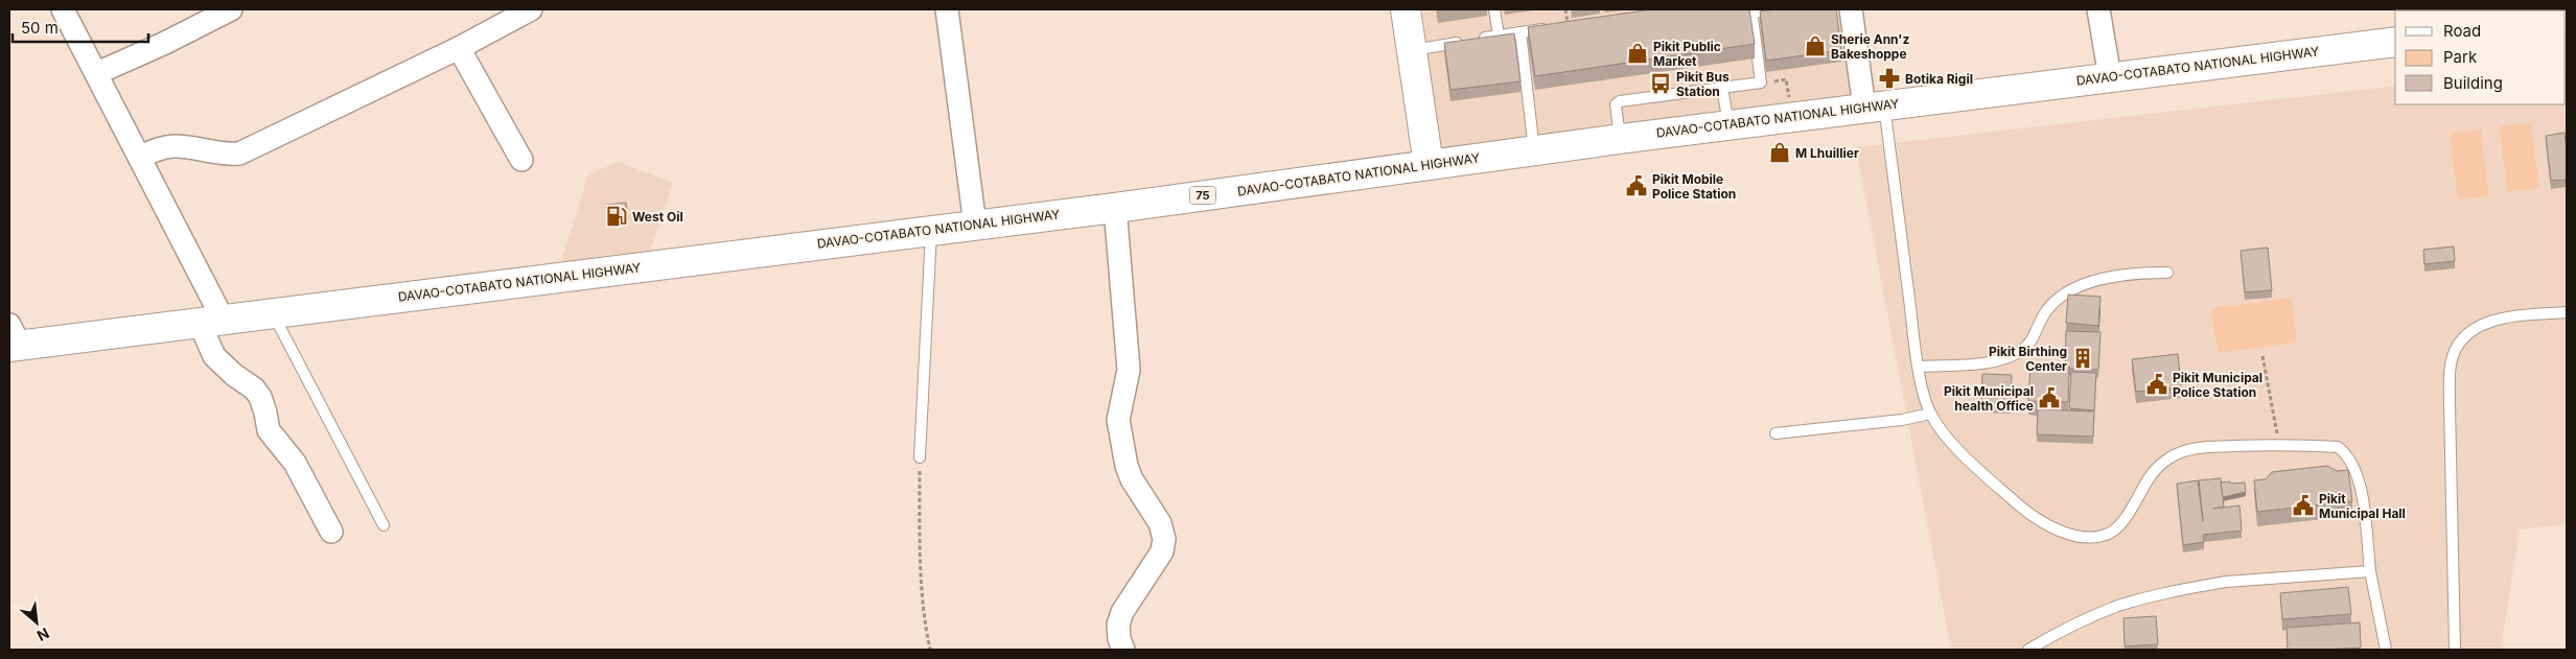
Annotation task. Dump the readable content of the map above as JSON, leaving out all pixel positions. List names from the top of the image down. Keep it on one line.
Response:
{"streets":{"main road":["DAVAO-COTABATO NATIONAL HIGHWAY","75"]},"places":{"shop":["Sherie Ann'z Bakeshoppe","Pikit Public Market","M Lhuillier"],"pharmacy":["Botika Rigil"],"bus stop":["Pikit Bus Station"],"public building":["Pikit Mobile Police Station","Pikit Municipal Police Station","Pikit Municipal health Office","Pikit Municipal Hall"],"fuel station":["West Oil"],"building":["Pikit Birthing Center"]},"legend":["Road","Park","Building"],"scale_bar":"50 m","north":"bottom right"}
